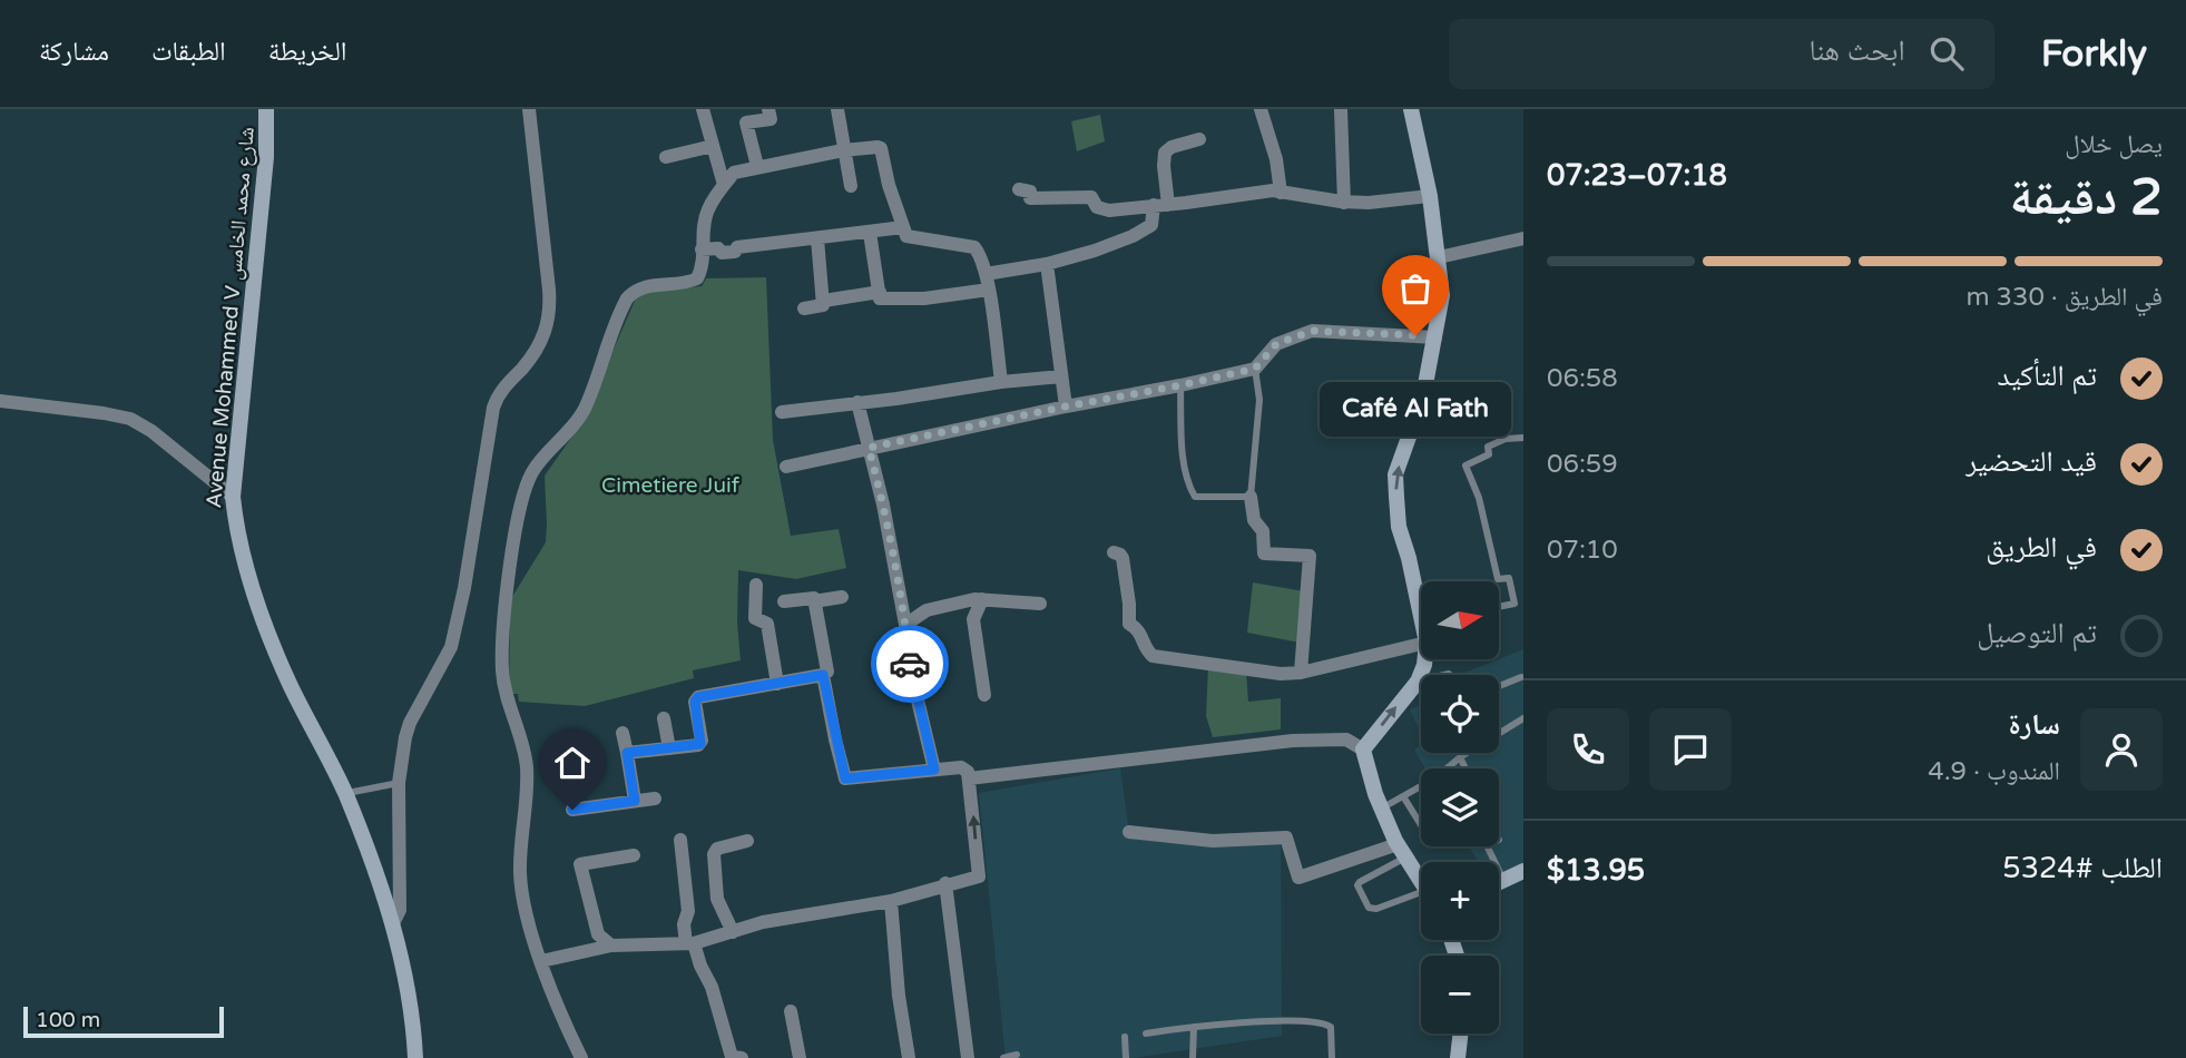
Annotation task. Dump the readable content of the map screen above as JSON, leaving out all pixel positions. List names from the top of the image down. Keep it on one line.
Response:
{"streets":{"main road":["Avenue Mohammed V شارع محمد الخامس"]},"parks":["Cimetiere Juif"],"places":["Café Al Fath"],"scale_bar":"100 m","north":"right","page":{"header":"Forkly","search":"ابحث هنا","nav":["الخريطة","الطبقات","مشاركة"],"heading":["2 دقيقة","يصل خلال","07:18–07:23"],"panel":["سارة","المندوب · 4.9","الطلب #5324","$13.95"],"bar":"في الطريق · 330 m","list":[["تم التأكيد","06:58"],["قيد التحضير","06:59"],["في الطريق","07:10"],"تم التوصيل"],"bubble":"Café Al Fath","map_buttons":["+","−"],"scale":"100 m"}}
